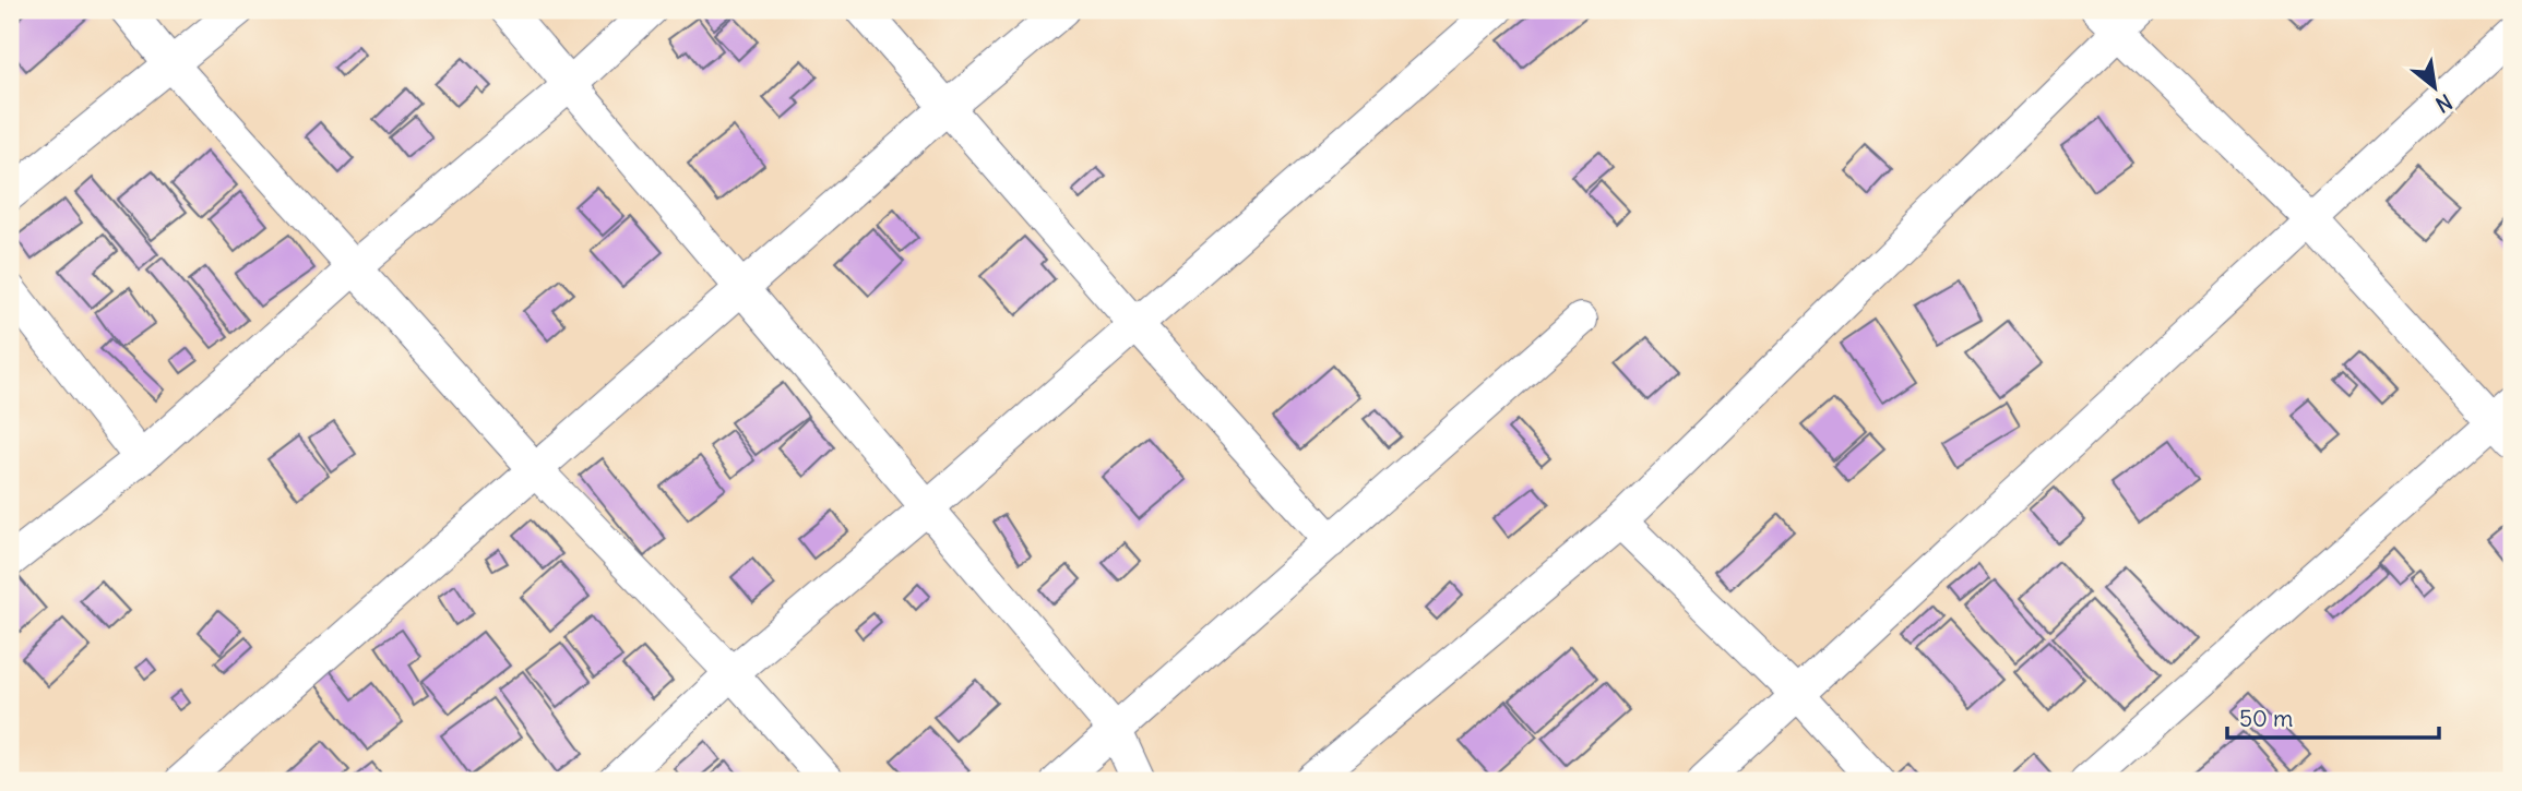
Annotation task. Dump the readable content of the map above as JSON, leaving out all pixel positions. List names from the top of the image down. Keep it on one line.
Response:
{"scale_bar":"50 m","north":"bottom right"}
